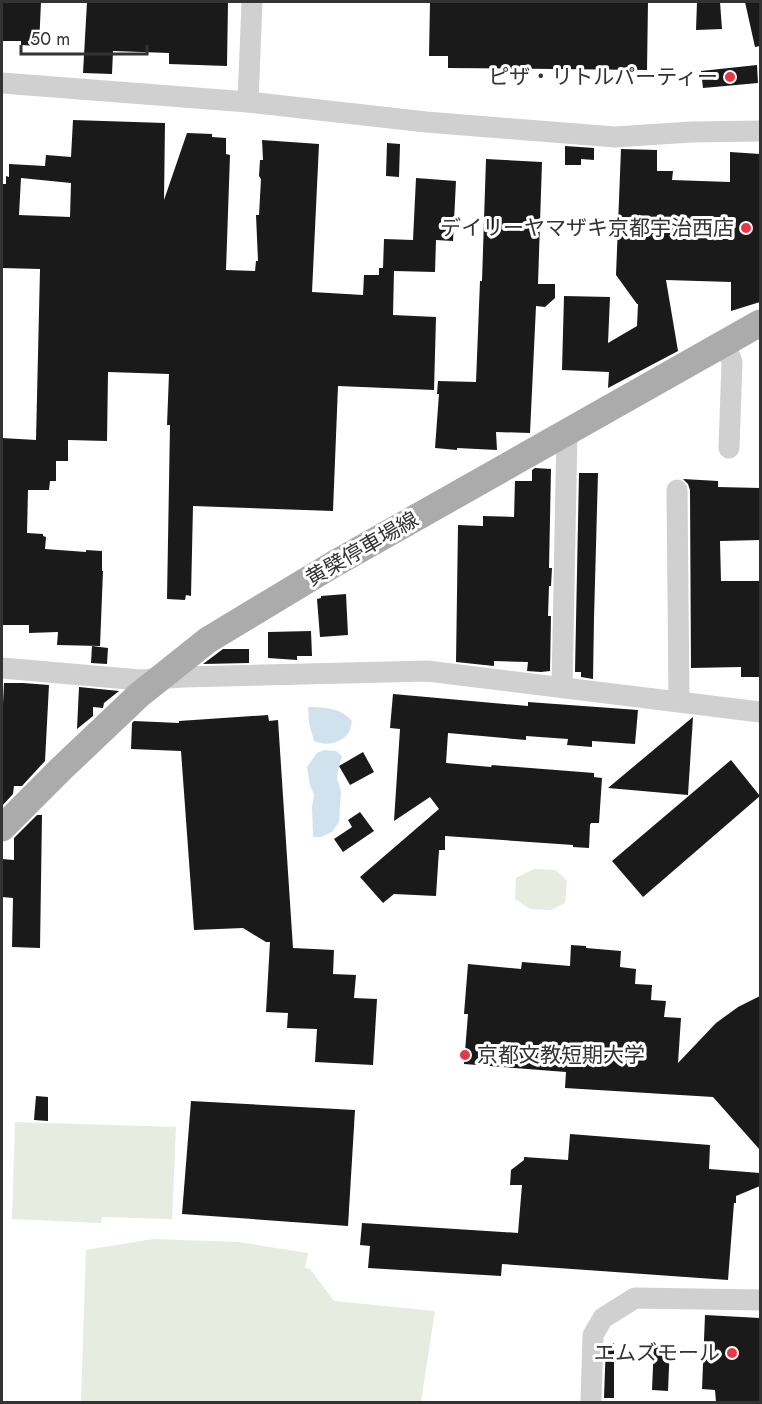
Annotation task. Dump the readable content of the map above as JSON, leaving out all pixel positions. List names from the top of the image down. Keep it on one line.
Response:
{"streets":{"main road":["黄檗停車場線"]},"places":["ピザ・リトルパーティー","デイリーヤマザキ京都宇治西店","京都文教短期大学","エムズモール"],"scale_bar":"50 m"}
